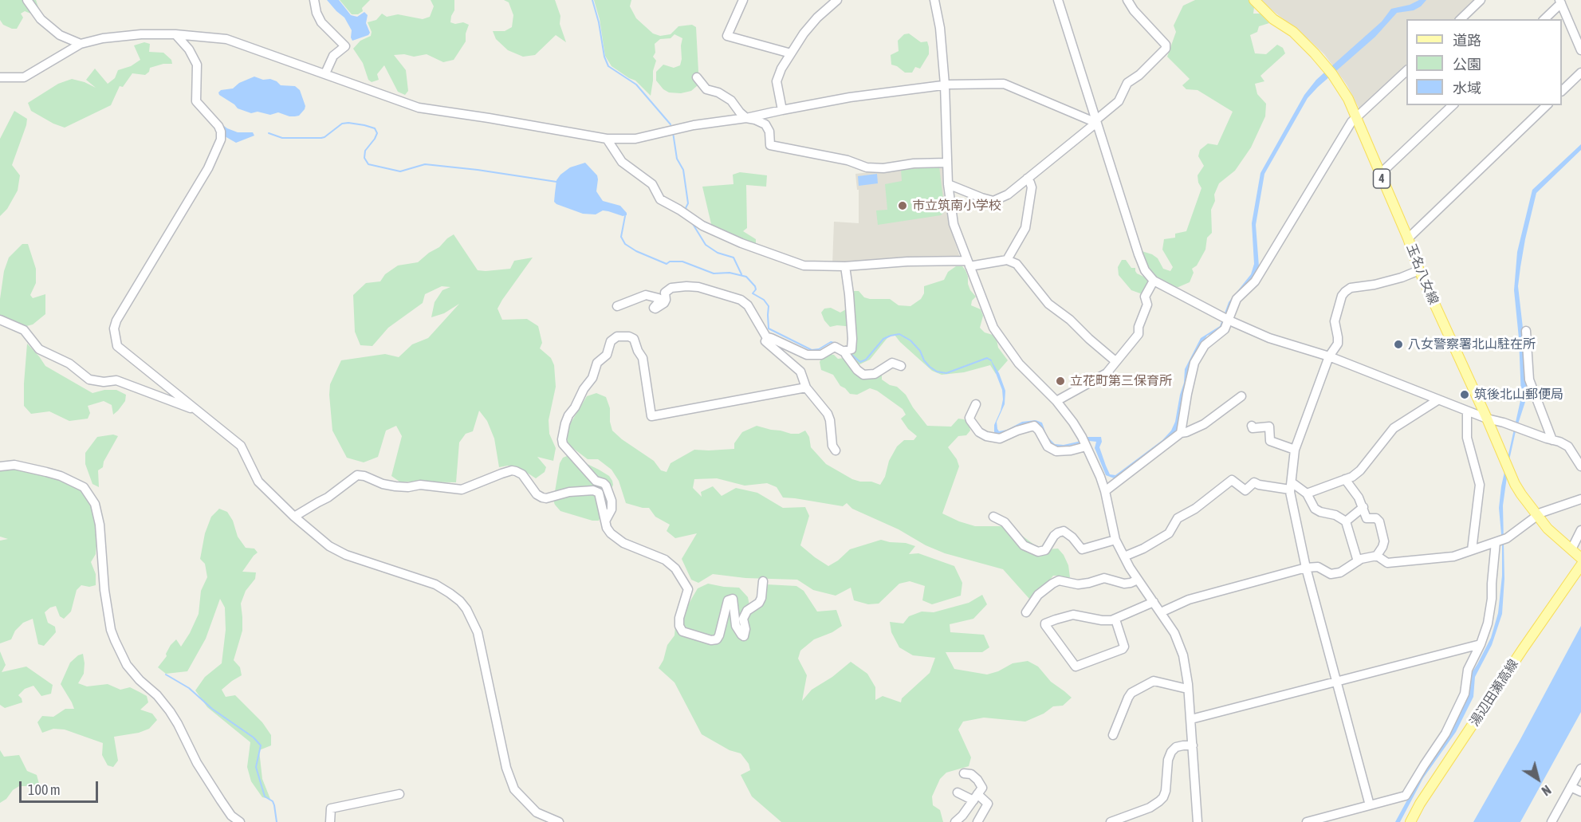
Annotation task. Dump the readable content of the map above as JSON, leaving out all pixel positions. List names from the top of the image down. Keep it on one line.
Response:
{"streets":{"main road":["4","玉名八女線","湯辺田瀬高線"]},"places":["市立筑南小学校","八女警察署北山駐在所","立花町第三保育所","筑後北山郵便局"],"legend":["道路","公園","水域"],"scale_bar":"100 m","north":"bottom right"}
